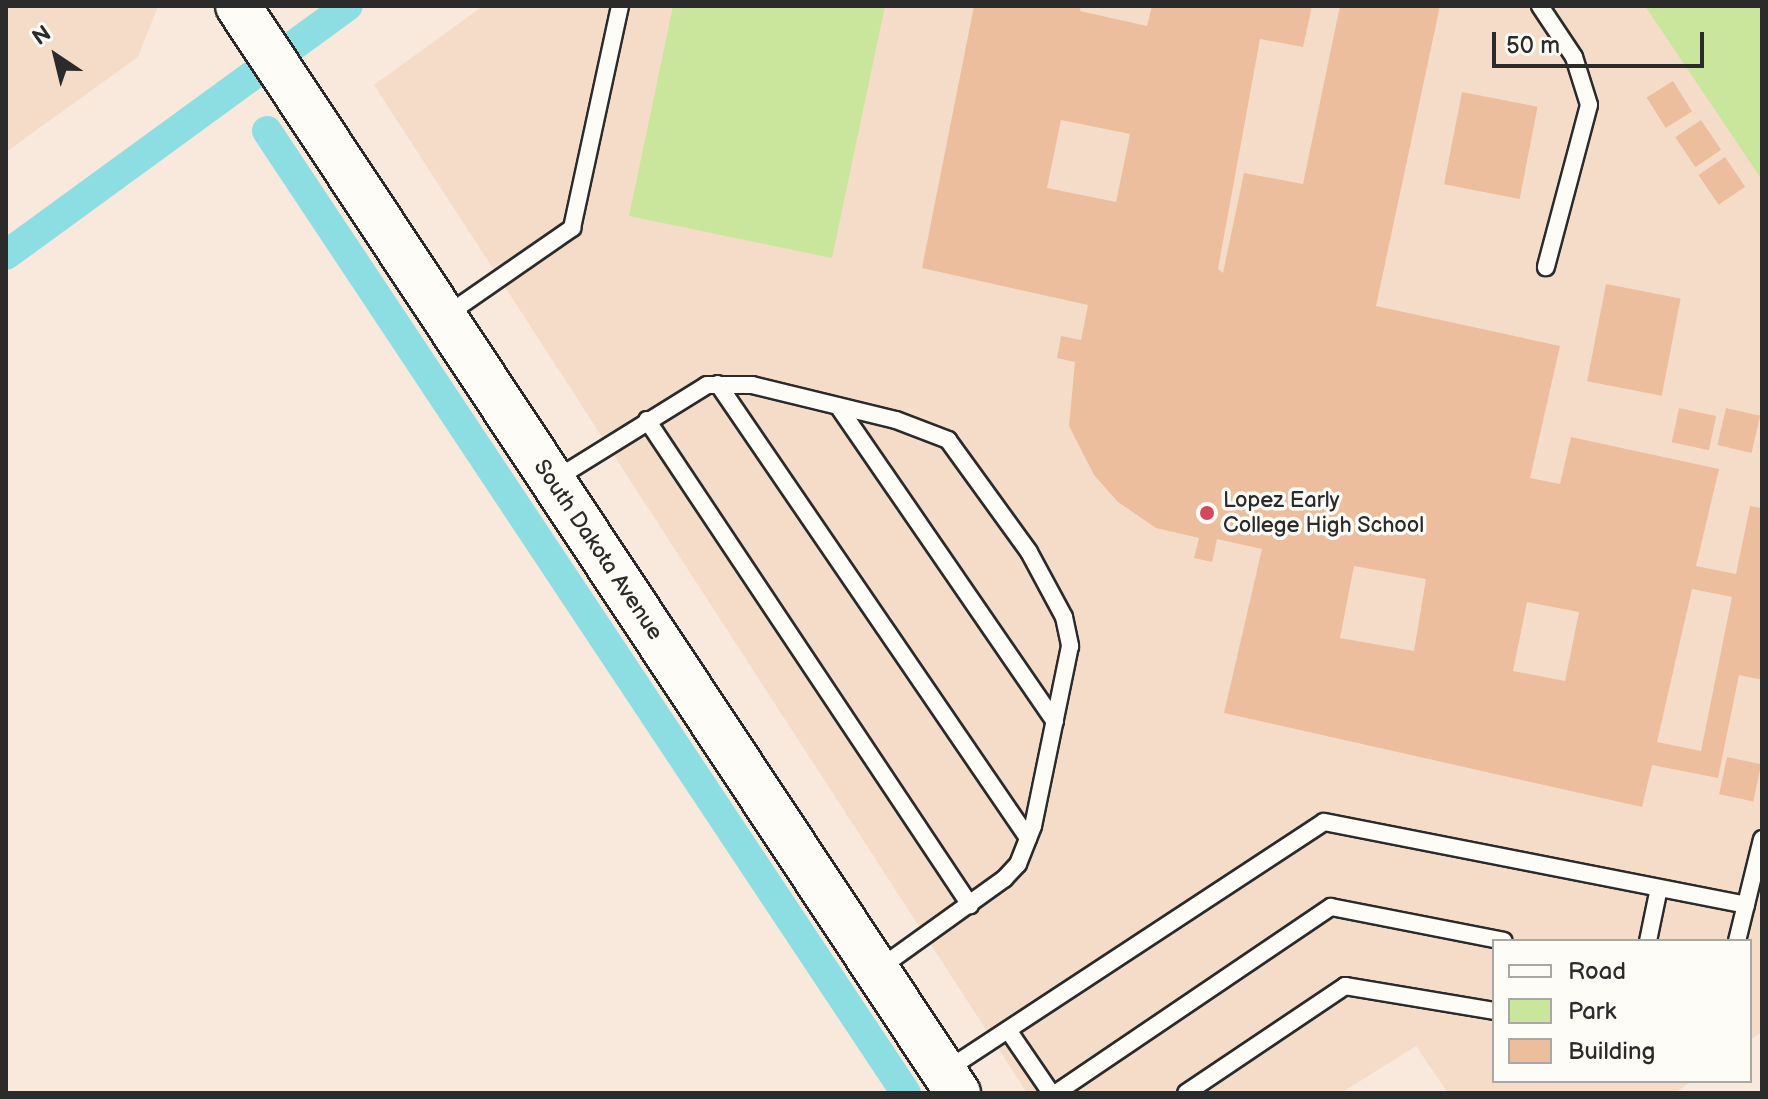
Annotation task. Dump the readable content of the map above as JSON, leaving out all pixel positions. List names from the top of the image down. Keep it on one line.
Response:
{"streets":{"street":["South Dakota Avenue"]},"places":["Lopez Early College High School"],"legend":["Road","Park","Building"],"scale_bar":"50 m","north":"top left"}
